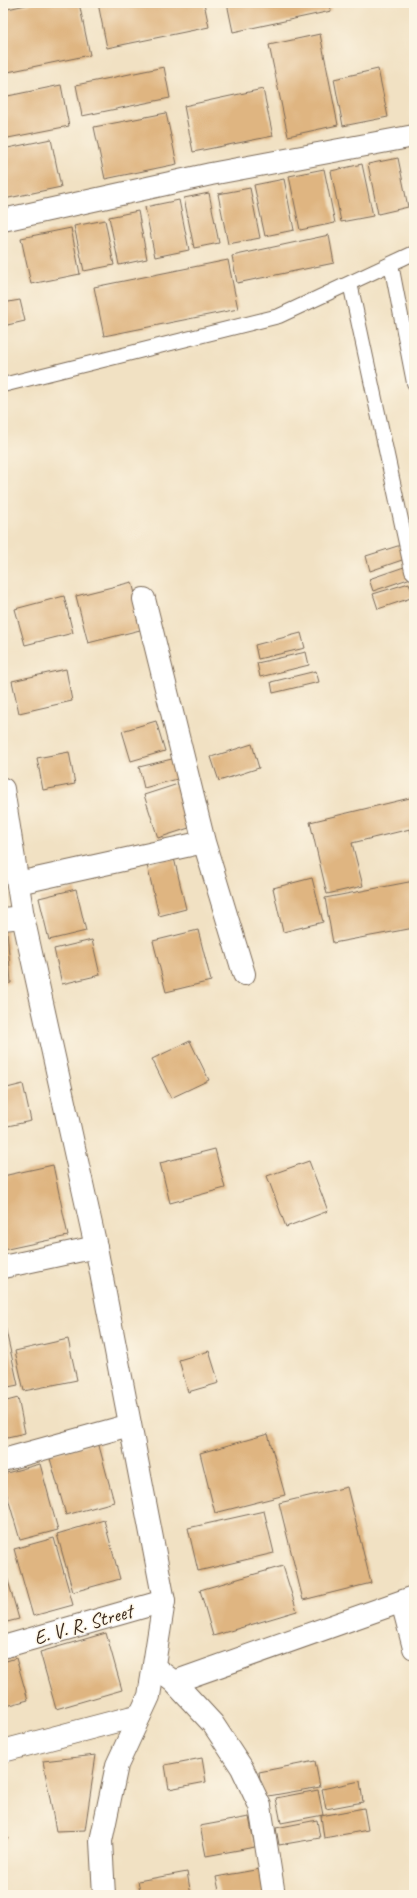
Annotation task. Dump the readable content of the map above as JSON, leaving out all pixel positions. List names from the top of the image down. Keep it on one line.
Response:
{"streets":{"street":["E. V. R. Street"]}}
